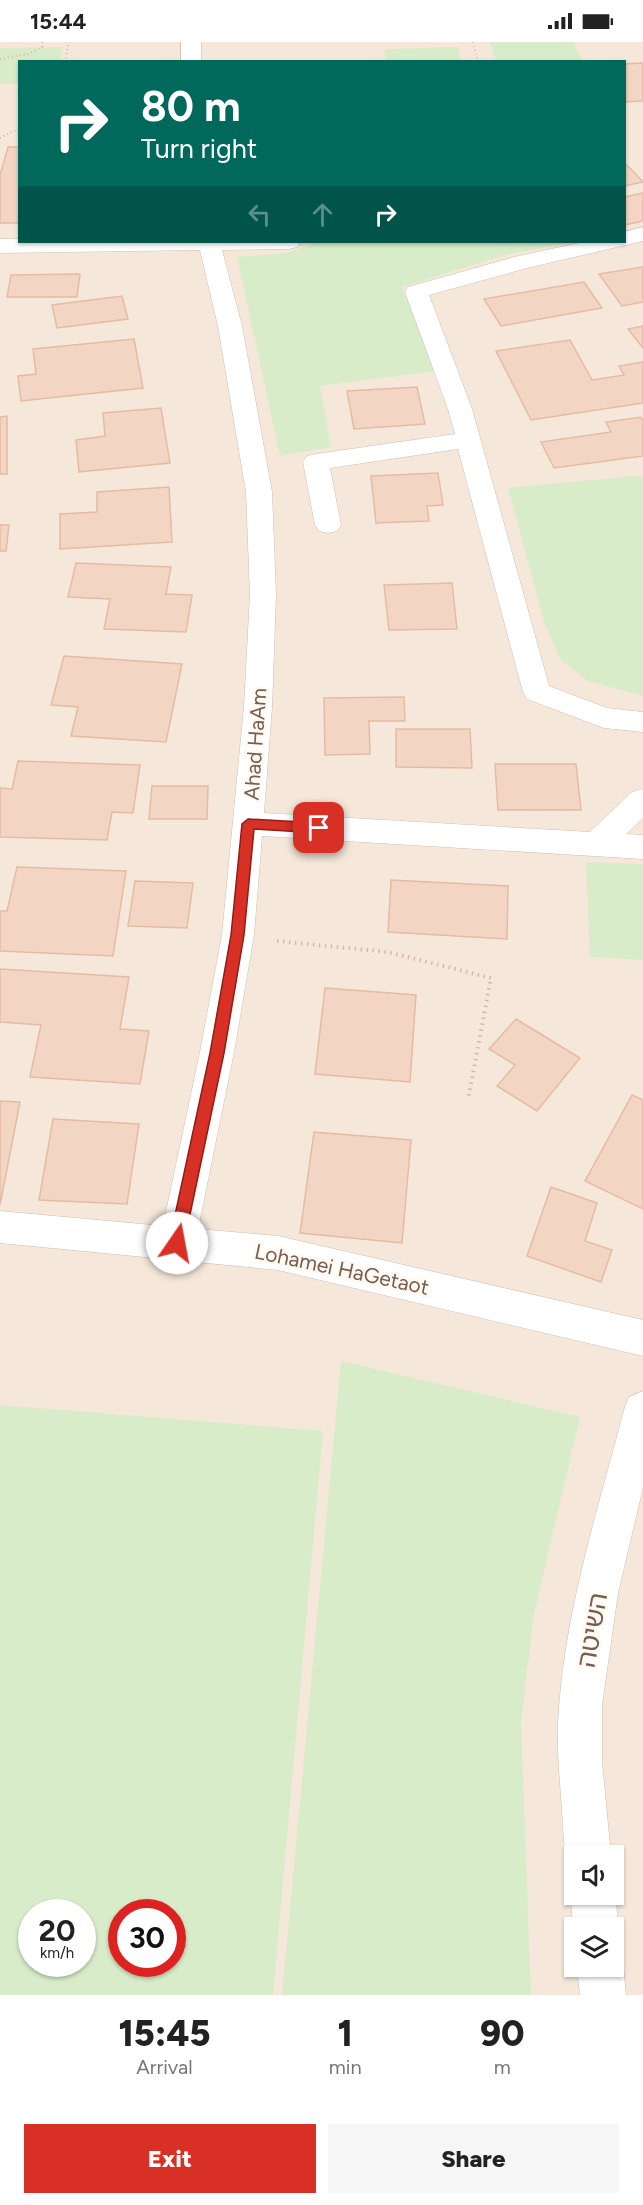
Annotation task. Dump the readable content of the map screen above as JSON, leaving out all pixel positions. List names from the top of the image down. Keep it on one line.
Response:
{"streets":{"street":["Ahad HaAm","Lohamei HaGetaot","השיטה"]},"crossings":[["Ahad HaAm","Lohamei HaGetaot"]],"page":{"status":"15:44","turn":["80 m","Turn right"],"speed":"20 km/h","limit":"30","eta":["15:45","Arrival","1","min","90","m"],"buttons":["Exit","Share"]}}
